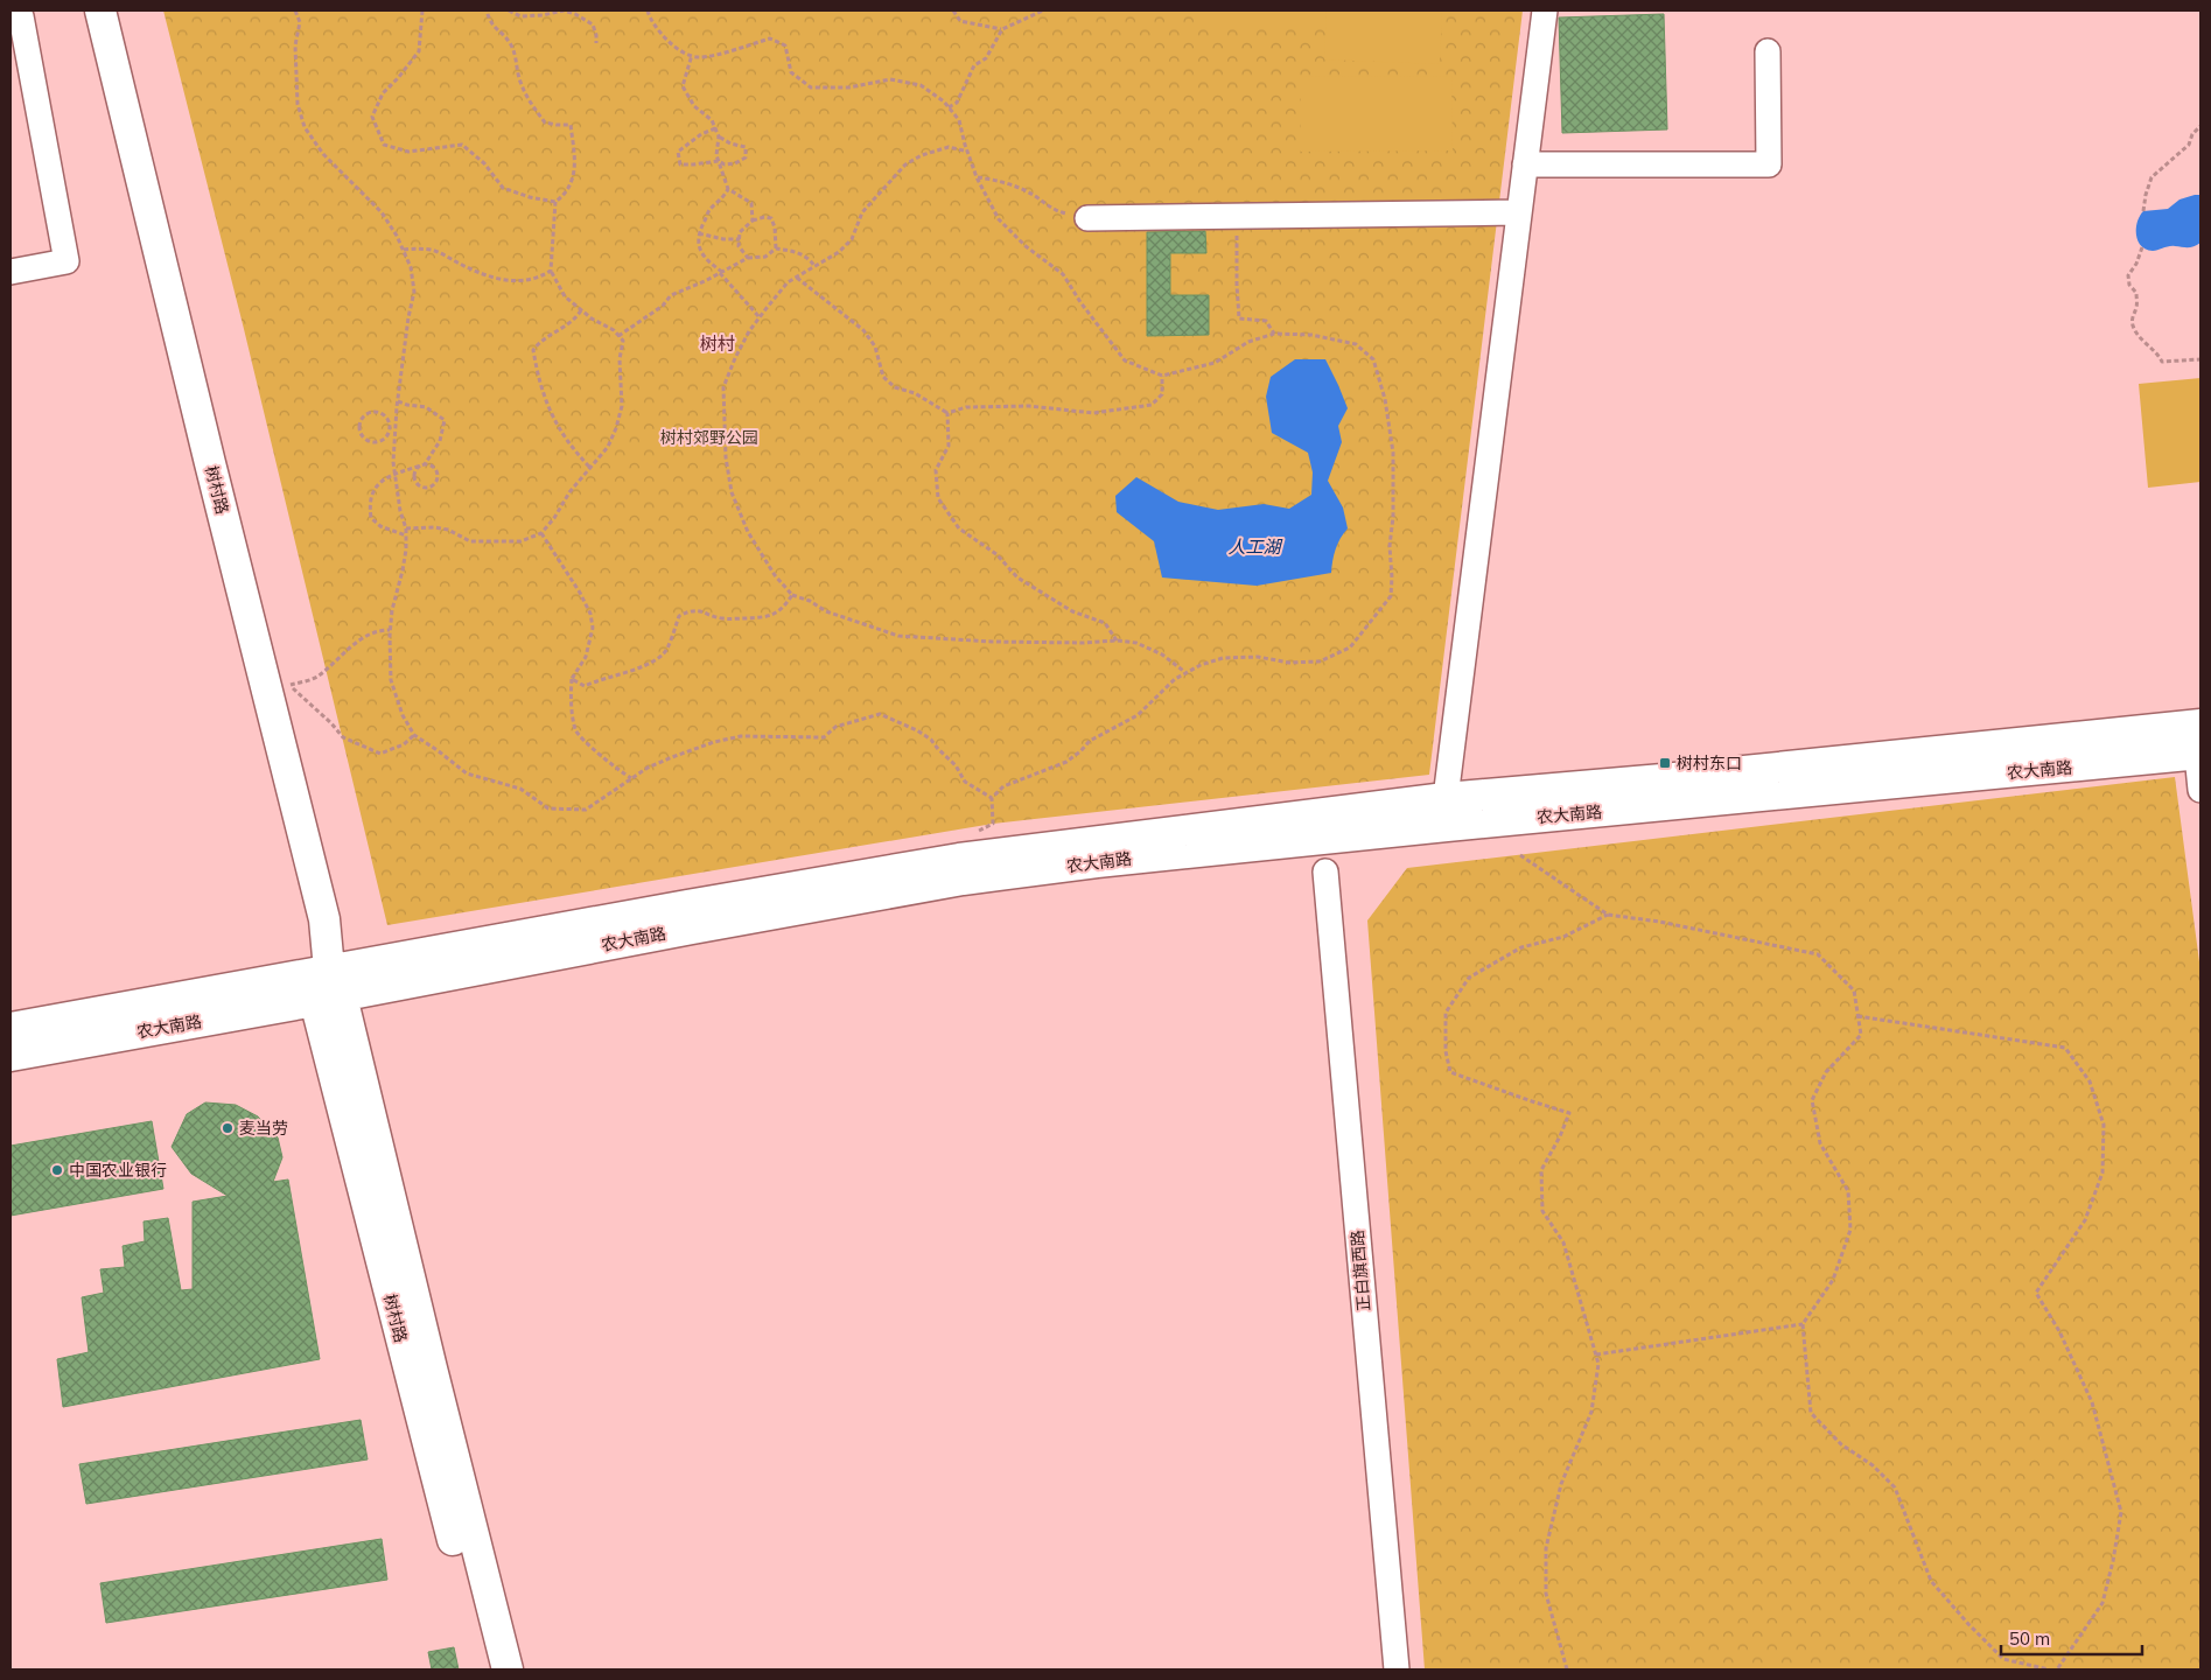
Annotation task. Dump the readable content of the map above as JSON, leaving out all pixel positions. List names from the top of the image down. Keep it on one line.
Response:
{"streets":{"main road":["树村路","农大南路"],"street":["正白旗西路"]},"crossings":[["树村路","农大南路"]],"districts":["树村"],"water":["人工湖"],"parks":["树村郊野公园"],"places":{"transit":["树村东口"],"other":["麦当劳","中国农业银行"]},"scale_bar":"50 m"}
